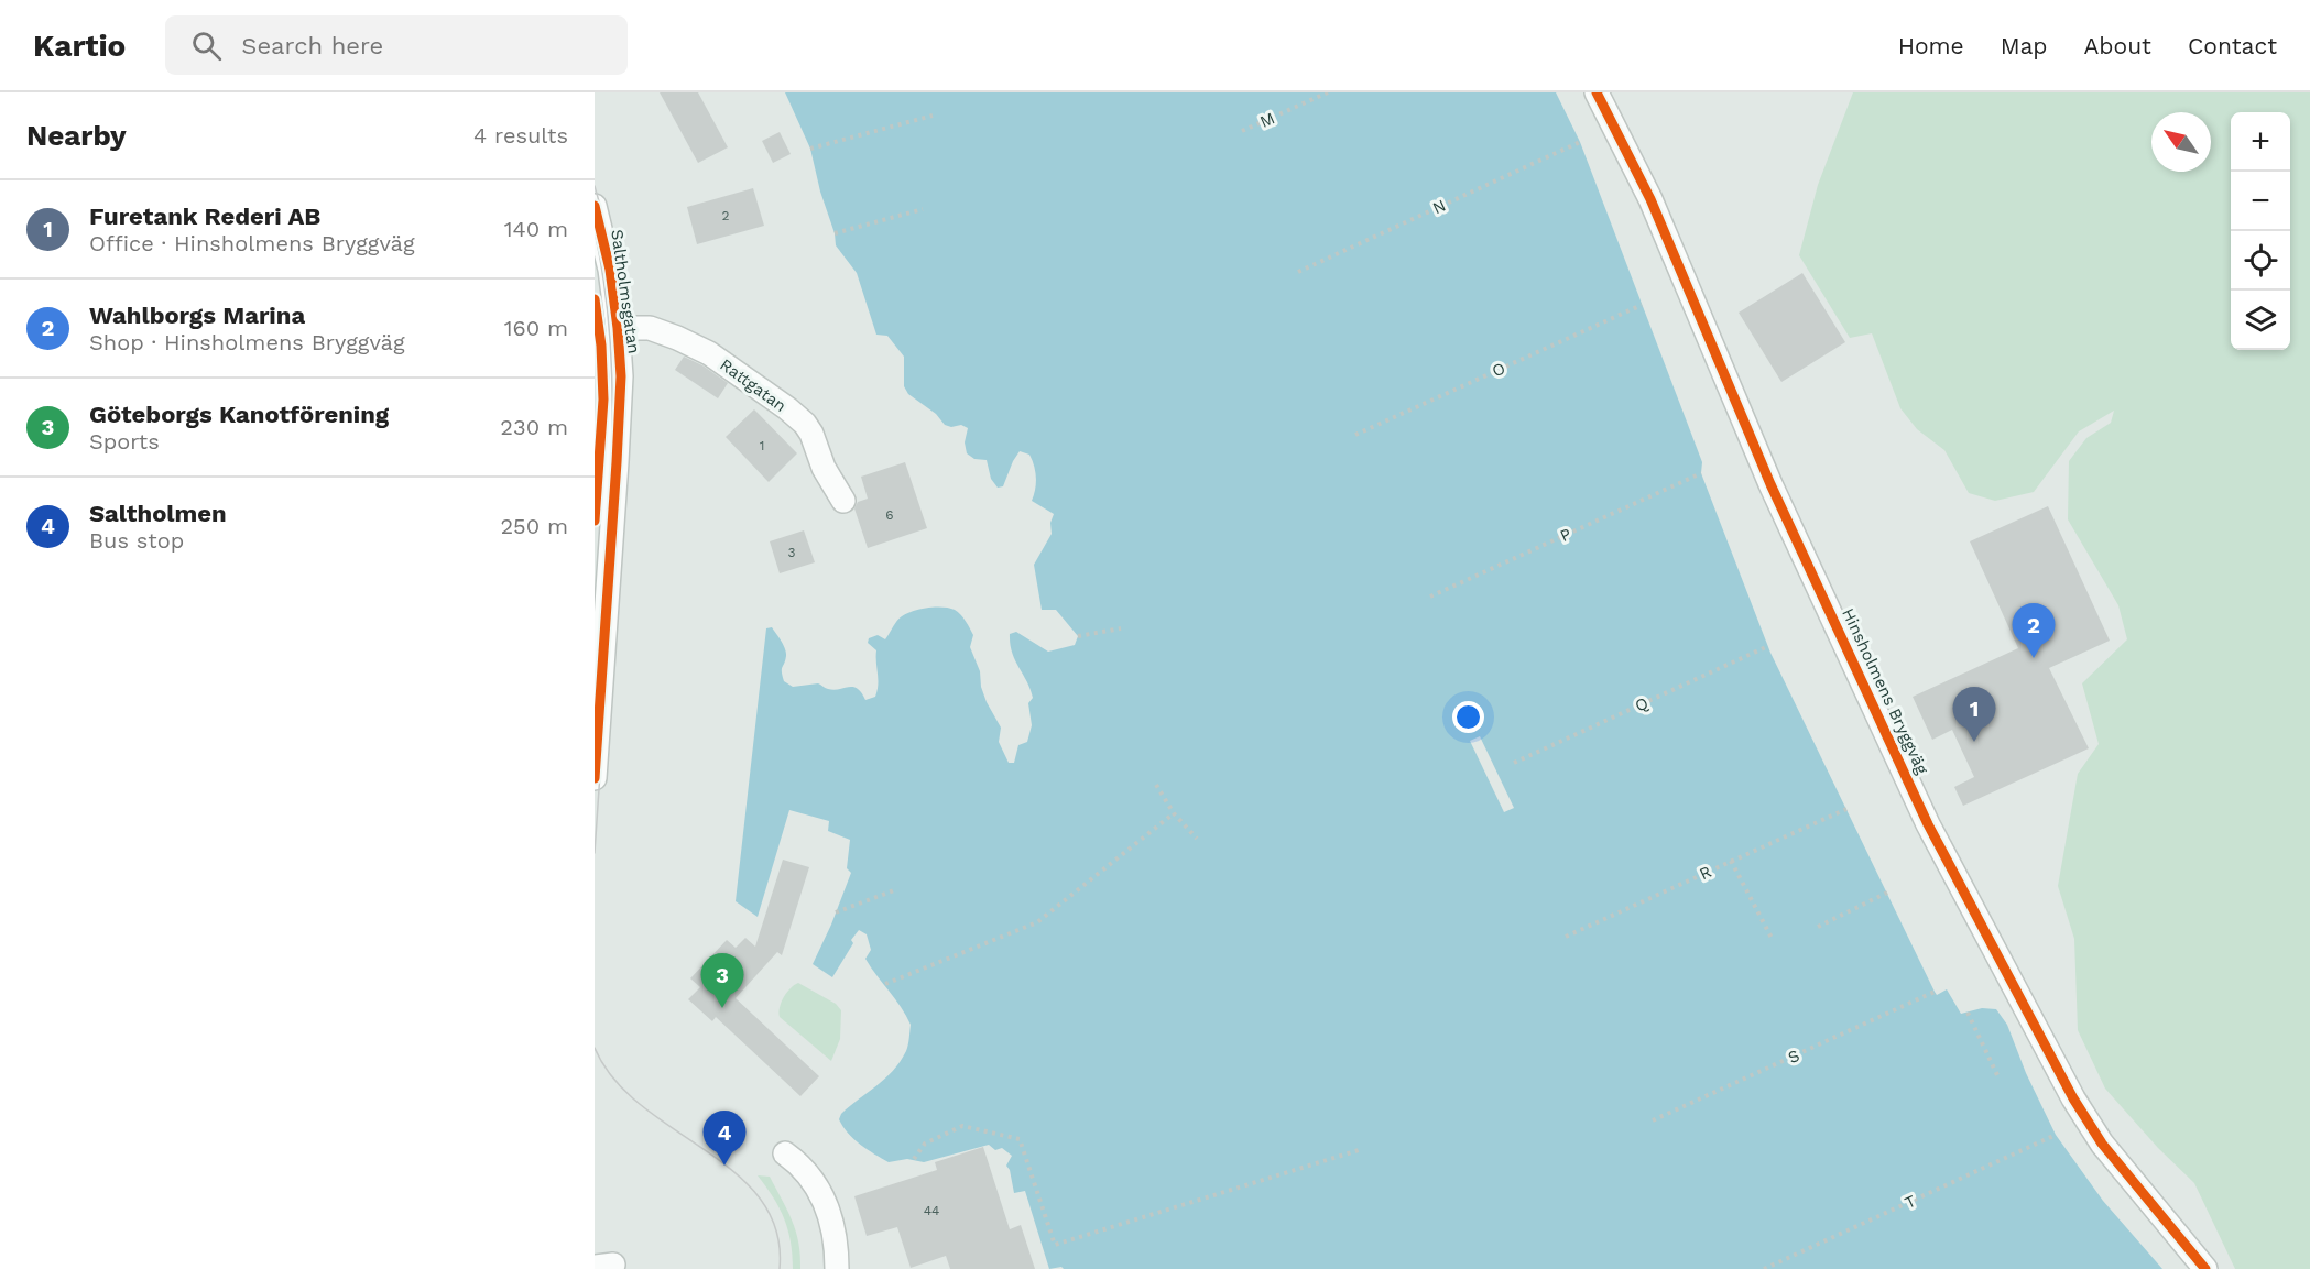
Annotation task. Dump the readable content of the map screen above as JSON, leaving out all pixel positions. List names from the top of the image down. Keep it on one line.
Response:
{"streets":{"street":["Saltholmsgatan","Rattgatan","Hinsholmens Bryggväg"],"path":["M","N","O","P","Q","R","S","T"]},"crossings":[["Saltholmsgatan","Rattgatan"]],"house_numbers":["2","1","6","3","44"],"north":"top left","page":{"header":"Kartio","search":"Search here","nav":["Home","Map","About","Contact"],"heading":["Nearby","4 results"],"map_buttons":["+","−"],"list":[{"mark":"1","name":"Furetank Rederi AB","note":"Office · Hinsholmens Bryggväg","value":"140 m"},{"mark":"2","name":"Wahlborgs Marina","note":"Shop · Hinsholmens Bryggväg","value":"160 m"},{"mark":"3","name":"Göteborgs Kanotförening","note":"Sports","value":"230 m"},{"mark":"4","name":"Saltholmen","note":"Bus stop","value":"250 m"}],"pins":["2","1","3","4"]}}
